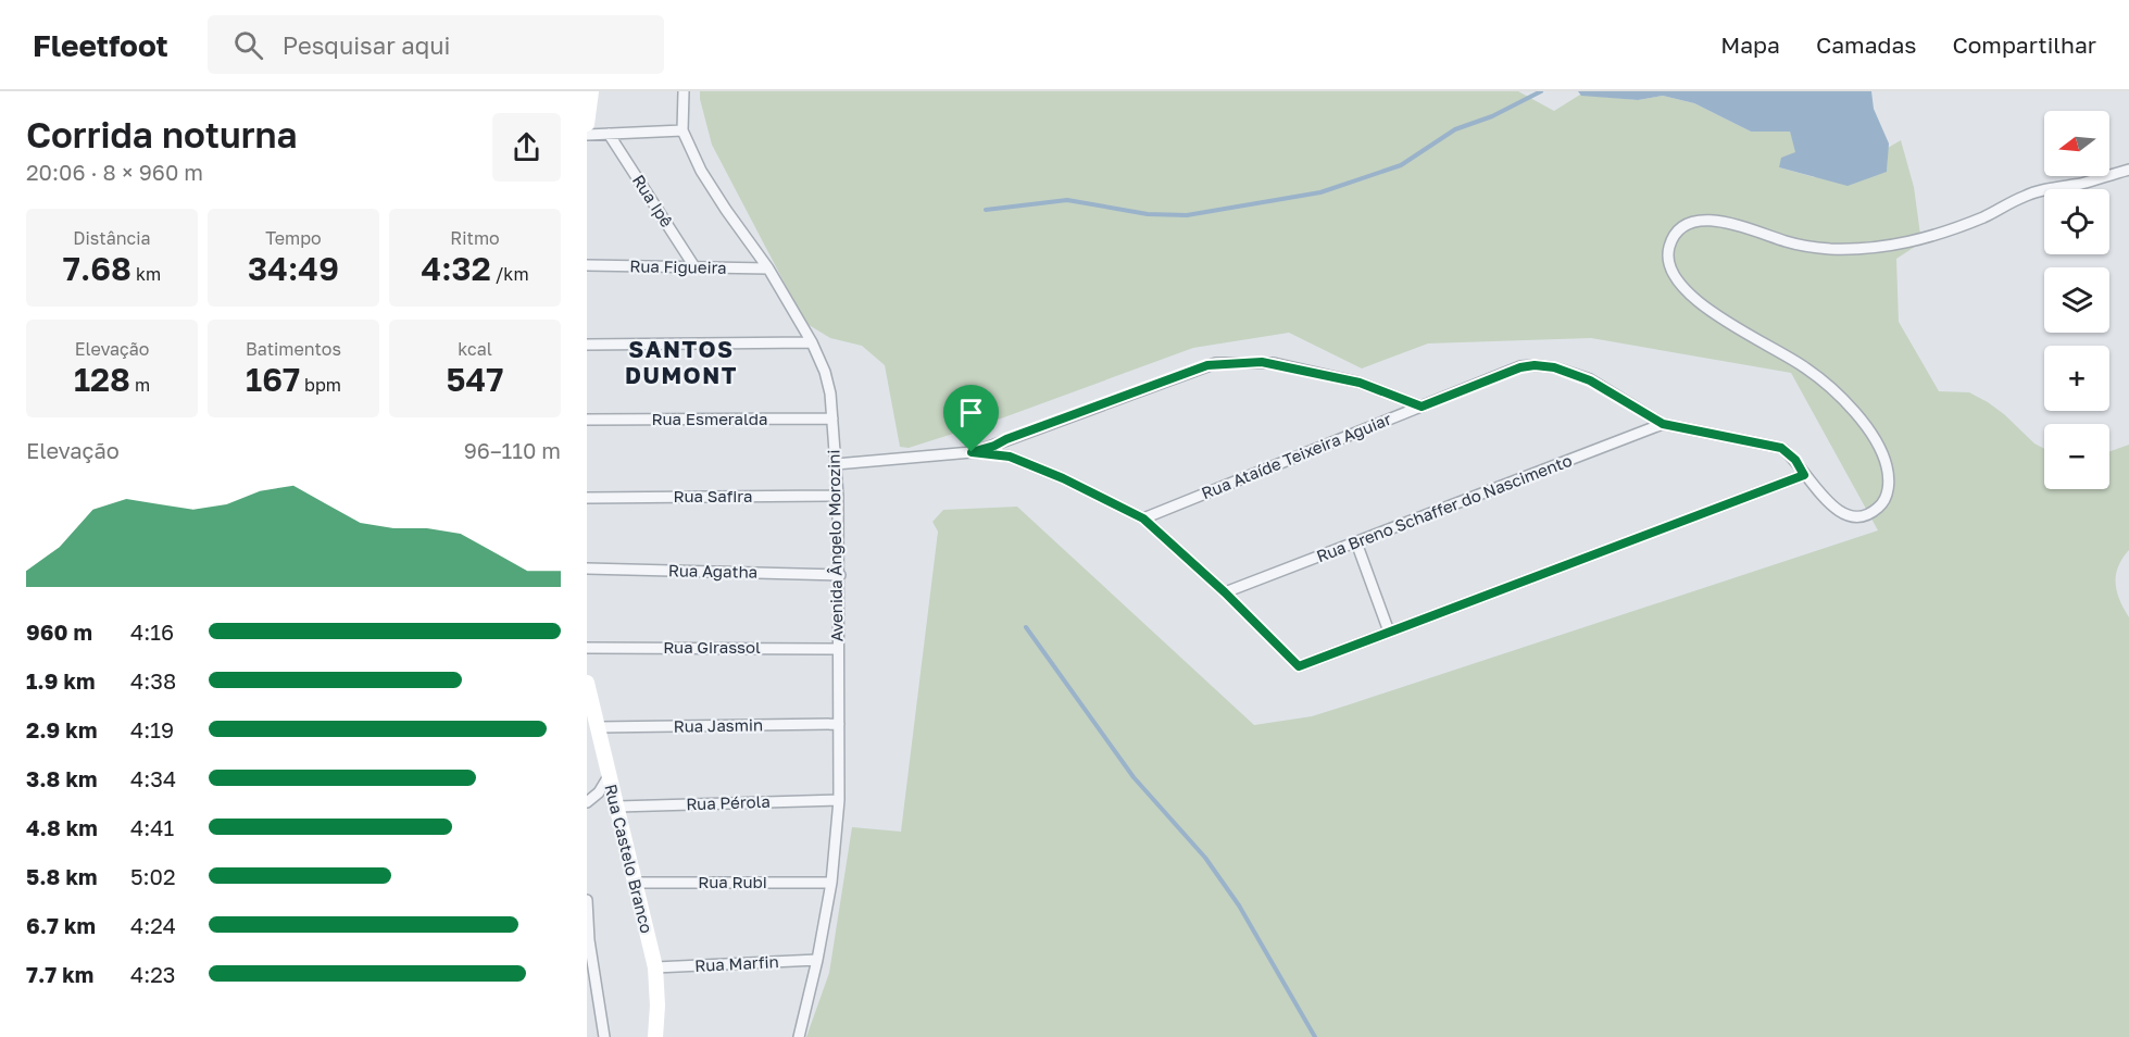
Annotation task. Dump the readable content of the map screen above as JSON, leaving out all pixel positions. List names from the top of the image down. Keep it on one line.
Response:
{"streets":{"street":["Rua Ipê","Rua Figueira","Rua Esmeralda","Rua Ataíde Teixeira Aguiar","Rua Safira","Rua Breno Schaffer do Nascimento","Avenida Ângelo Morozini","Rua Agatha","Rua Girassol","Rua Jasmin","Rua Pérola","Rua Castelo Branco","Rua Rubi","Rua Marfin"]},"crossings":[["Rua Ipê","Rua Figueira"],["Rua Figueira","Avenida Ângelo Morozini"],["Rua Esmeralda","Avenida Ângelo Morozini"],["Rua Ataíde Teixeira Aguiar","Rua Breno Schaffer do Nascimento"],["Rua Safira","Avenida Ângelo Morozini"],["Avenida Ângelo Morozini","Rua Agatha"],["Avenida Ângelo Morozini","Rua Girassol"],["Avenida Ângelo Morozini","Rua Jasmin"],["Avenida Ângelo Morozini","Rua Pérola"],["Avenida Ângelo Morozini","Rua Rubi"],["Avenida Ângelo Morozini","Rua Marfin"],["Rua Jasmin","Rua Castelo Branco"],["Rua Pérola","Rua Castelo Branco"],["Rua Castelo Branco","Rua Rubi"],["Rua Castelo Branco","Rua Marfin"]],"districts":["SANTOS DUMONT"],"north":"left","page":{"header":"Fleetfoot","search":"Pesquisar aqui","nav":["Mapa","Camadas","Compartilhar"],"heading":["Corrida noturna","20:06 · 8 × 960 m"],"map_buttons":["+","−"],"stats":[["Distância","7.68 km"],["Tempo","34:49"],["Ritmo","4:32 /km"],["Elevação","128 m"],["Batimentos","167 bpm"],["kcal","547"]],"chart":["Elevação","96–110 m"],"list":[{"name":"960 m","note":"4:16"},{"name":"1.9 km","note":"4:38"},{"name":"2.9 km","note":"4:19"},{"name":"3.8 km","note":"4:34"},{"name":"4.8 km","note":"4:41"},{"name":"5.8 km","note":"5:02"},{"name":"6.7 km","note":"4:24"},{"name":"7.7 km","note":"4:23"}]}}
